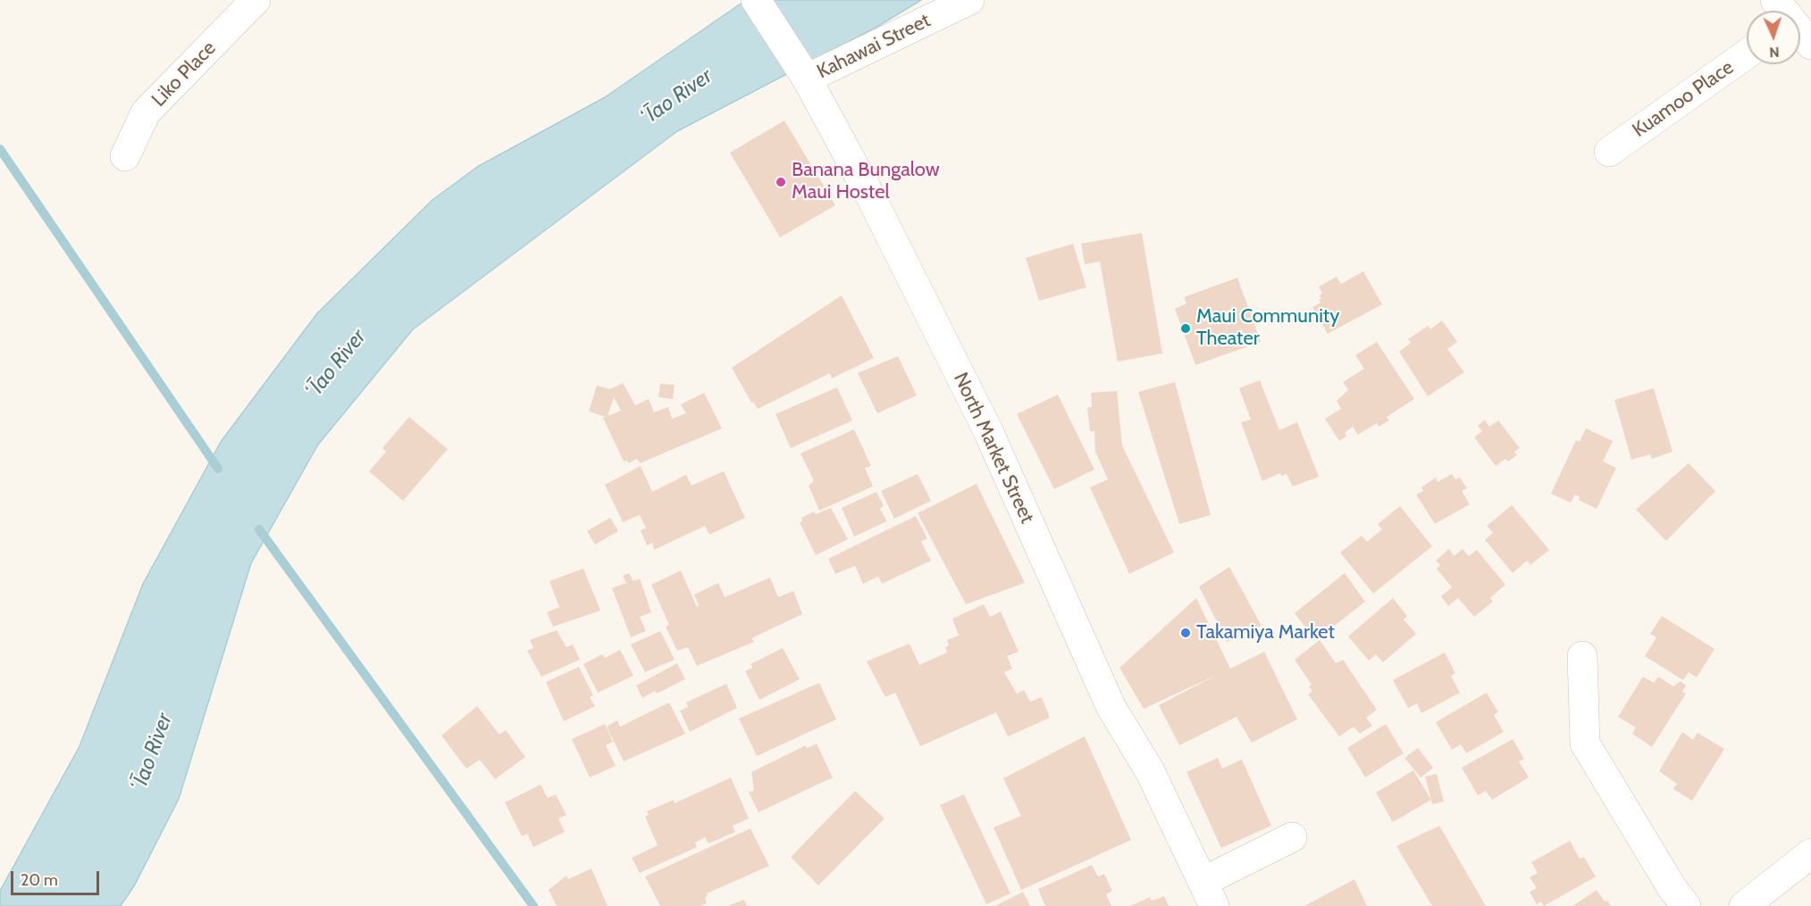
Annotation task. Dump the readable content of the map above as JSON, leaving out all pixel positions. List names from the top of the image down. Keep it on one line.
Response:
{"streets":{"street":["Kahawai Street","Liko Place","Kuamoo Place","North Market Street"]},"crossings":[["Kahawai Street","North Market Street"]],"water":["ʻĪao River"],"places":["Banana Bungalow Maui Hostel","Maui Community Theater","Takamiya Market"],"scale_bar":"20 m","north":"bottom"}
